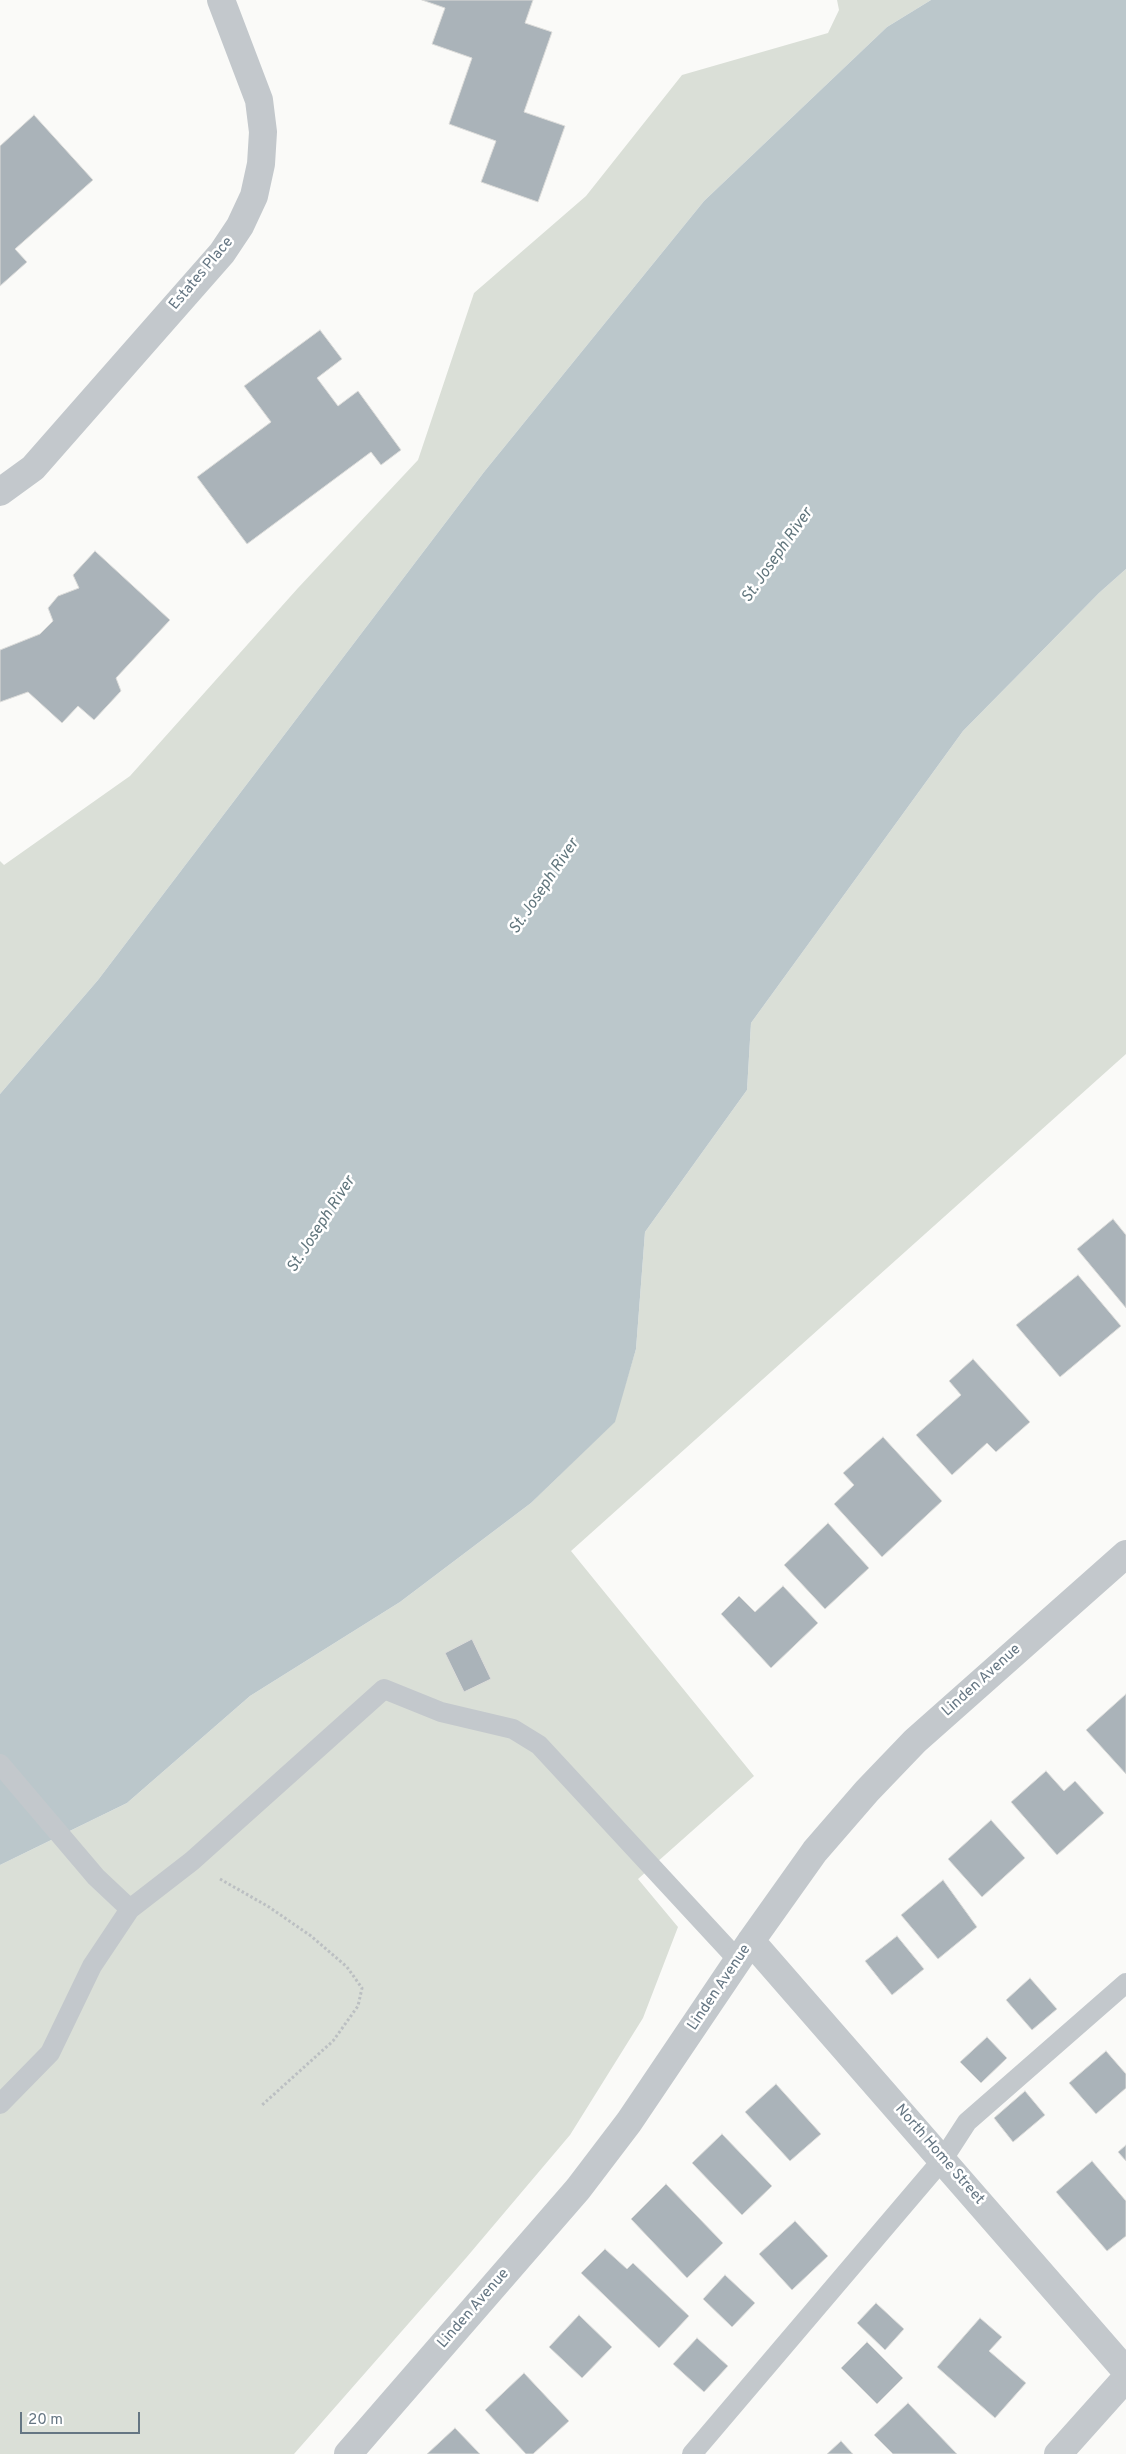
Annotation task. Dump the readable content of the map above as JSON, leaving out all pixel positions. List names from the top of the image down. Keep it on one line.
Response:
{"streets":{"street":["Estates Place","Linden Avenue","North Home Street"]},"crossings":[["Linden Avenue","North Home Street"]],"water":["St. Joseph River"],"scale_bar":"20 m"}
